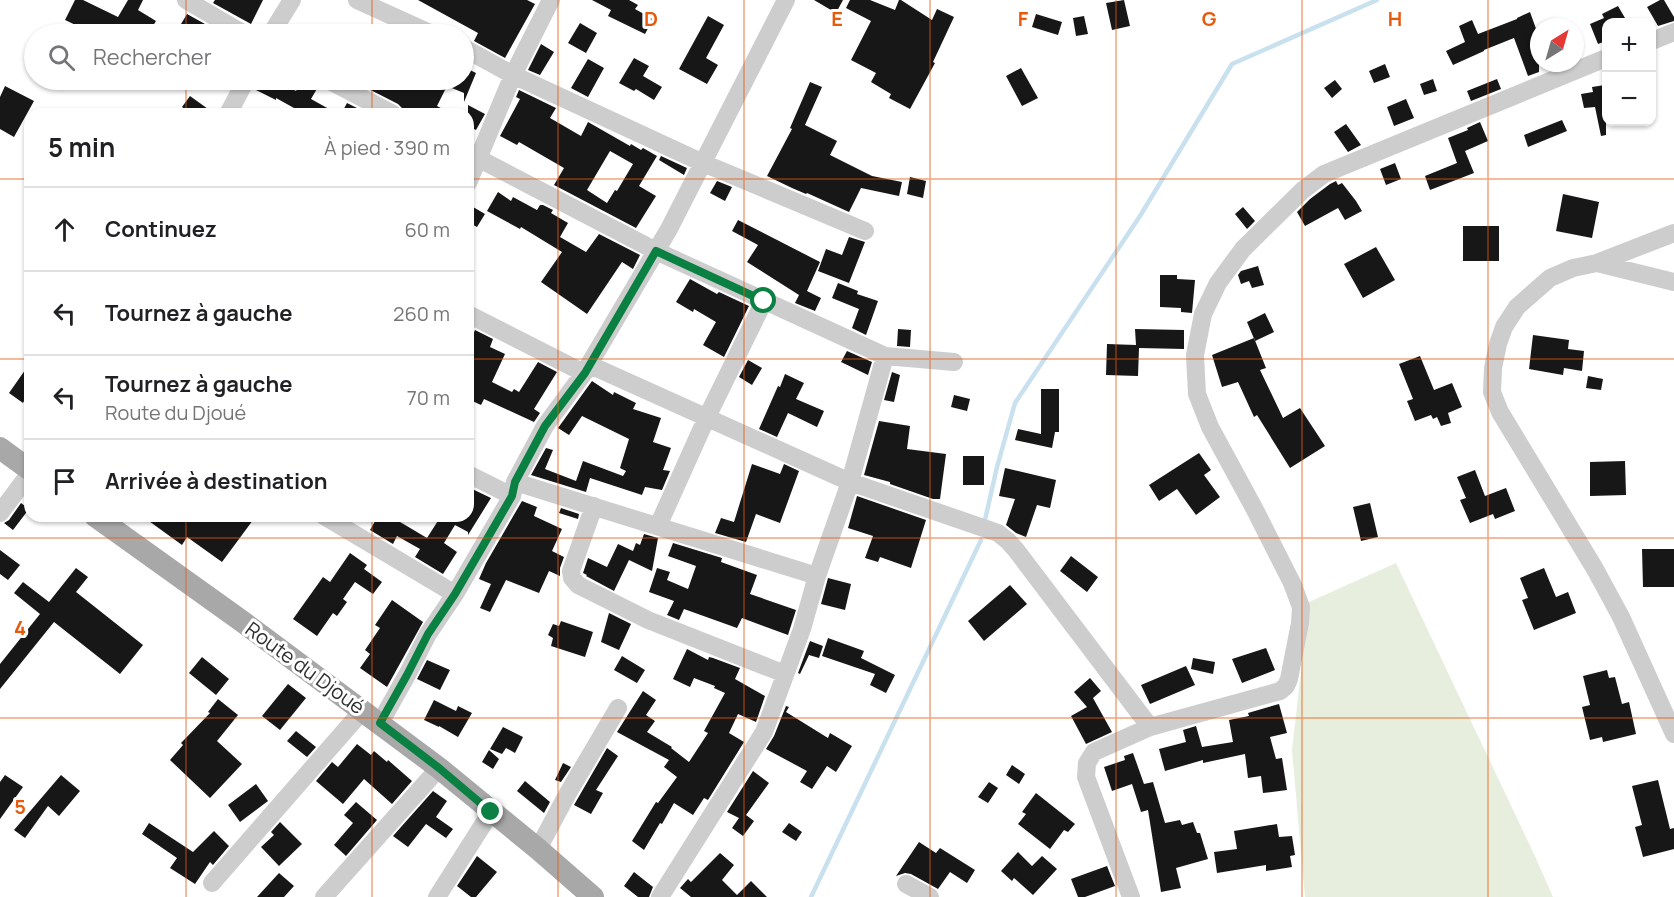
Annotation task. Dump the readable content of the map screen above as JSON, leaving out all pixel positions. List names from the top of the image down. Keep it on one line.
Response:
{"streets":{"main road":["Route du Djoué"]},"north":"top right","page":{"map_buttons":["+","−"],"search":"Rechercher","heading":["5 min","À pied · 390 m"],"list":[["Continuez","60 m"],["Tournez à gauche","260 m"],["Tournez à gauche","Route du Djoué","70 m"],"Arrivée à destination"]},"grid":{"columns":["D","E","F","G","H"],"rows":["4","5"]}}
